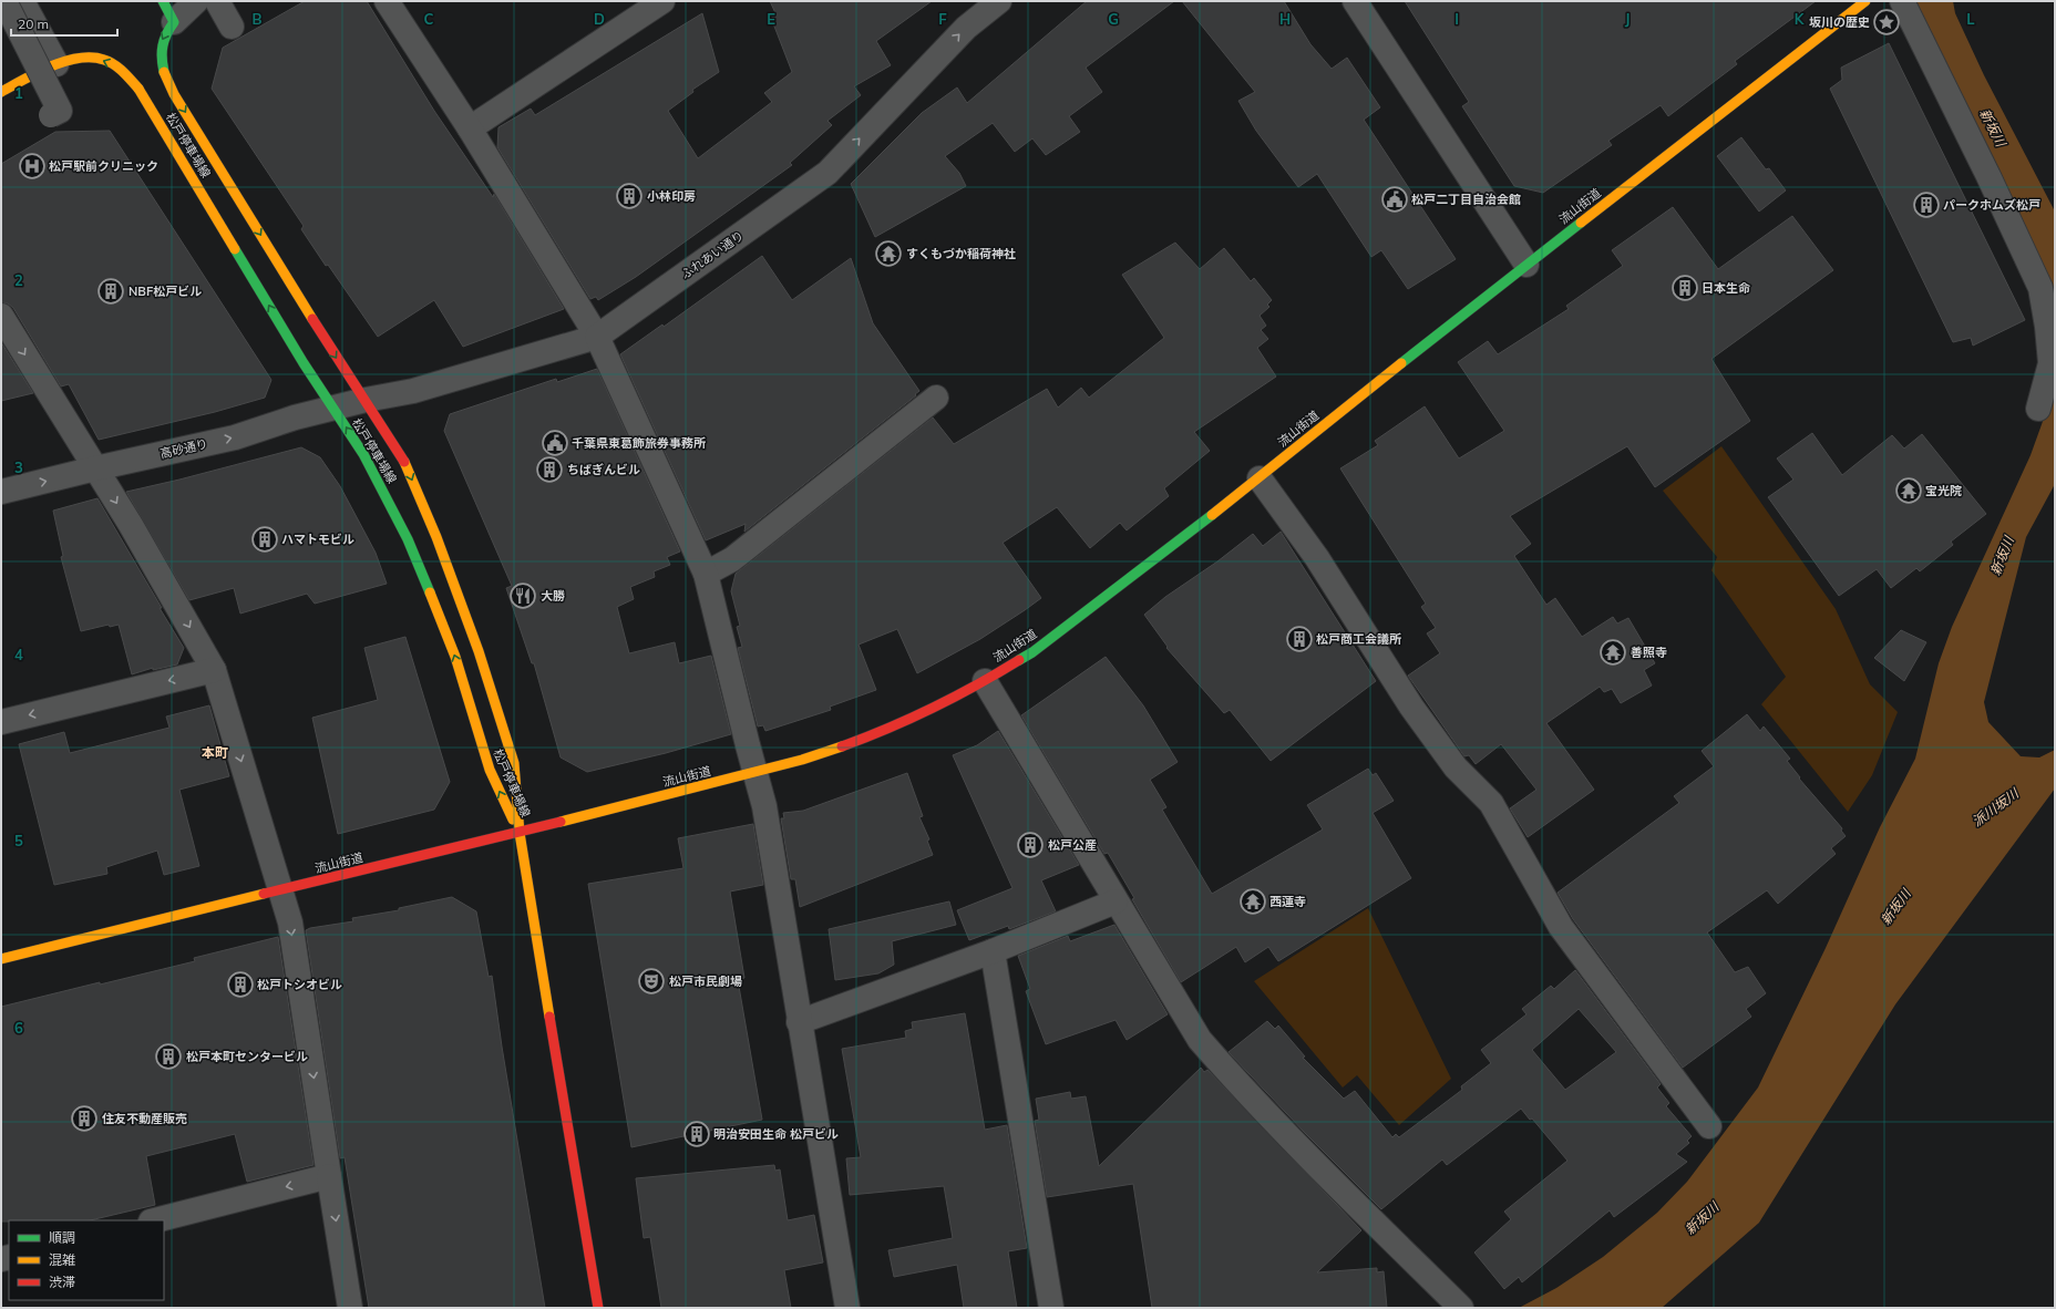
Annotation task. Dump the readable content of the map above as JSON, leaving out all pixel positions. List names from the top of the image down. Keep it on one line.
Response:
{"streets":{"main road":["松戸停車場線","流山街道"],"street":["ふれあい通り","高砂通り"]},"crossings":[["松戸停車場線","流山街道"],["松戸停車場線","ふれあい通り"],["松戸停車場線","高砂通り"],["ふれあい通り","高砂通り"]],"one_way":["ふれあい通り","高砂通り"],"districts":["本町"],"water":["新坂川","派川坂川"],"places":{"place":["坂川の歴史"],"hospital":["松戸駅前クリニック"],"building":["小林印房","パークホムズ松戸","日本生命","NBF松戸ビル","ちばぎんビル","ハマトモビル","松戸商工会議所","松戸公産","松戸トシオビル","松戸本町センタービル","住友不動産販売","明治安田生命 松戸ビル"],"public building":["松戸二丁目自治会館","千葉県東葛飾旅券事務所"],"temple":["すくもづか稲荷神社","宝光院","善照寺","西蓮寺"],"restaurant":["大勝"],"theatre":["松戸市民劇場"]},"legend":["順調","混雑","渋滞"],"scale_bar":"20 m","grid":{"columns":["B","C","D","E","F","G","H","I","J","K","L"],"rows":["1","2","3","4","5","6"]}}
